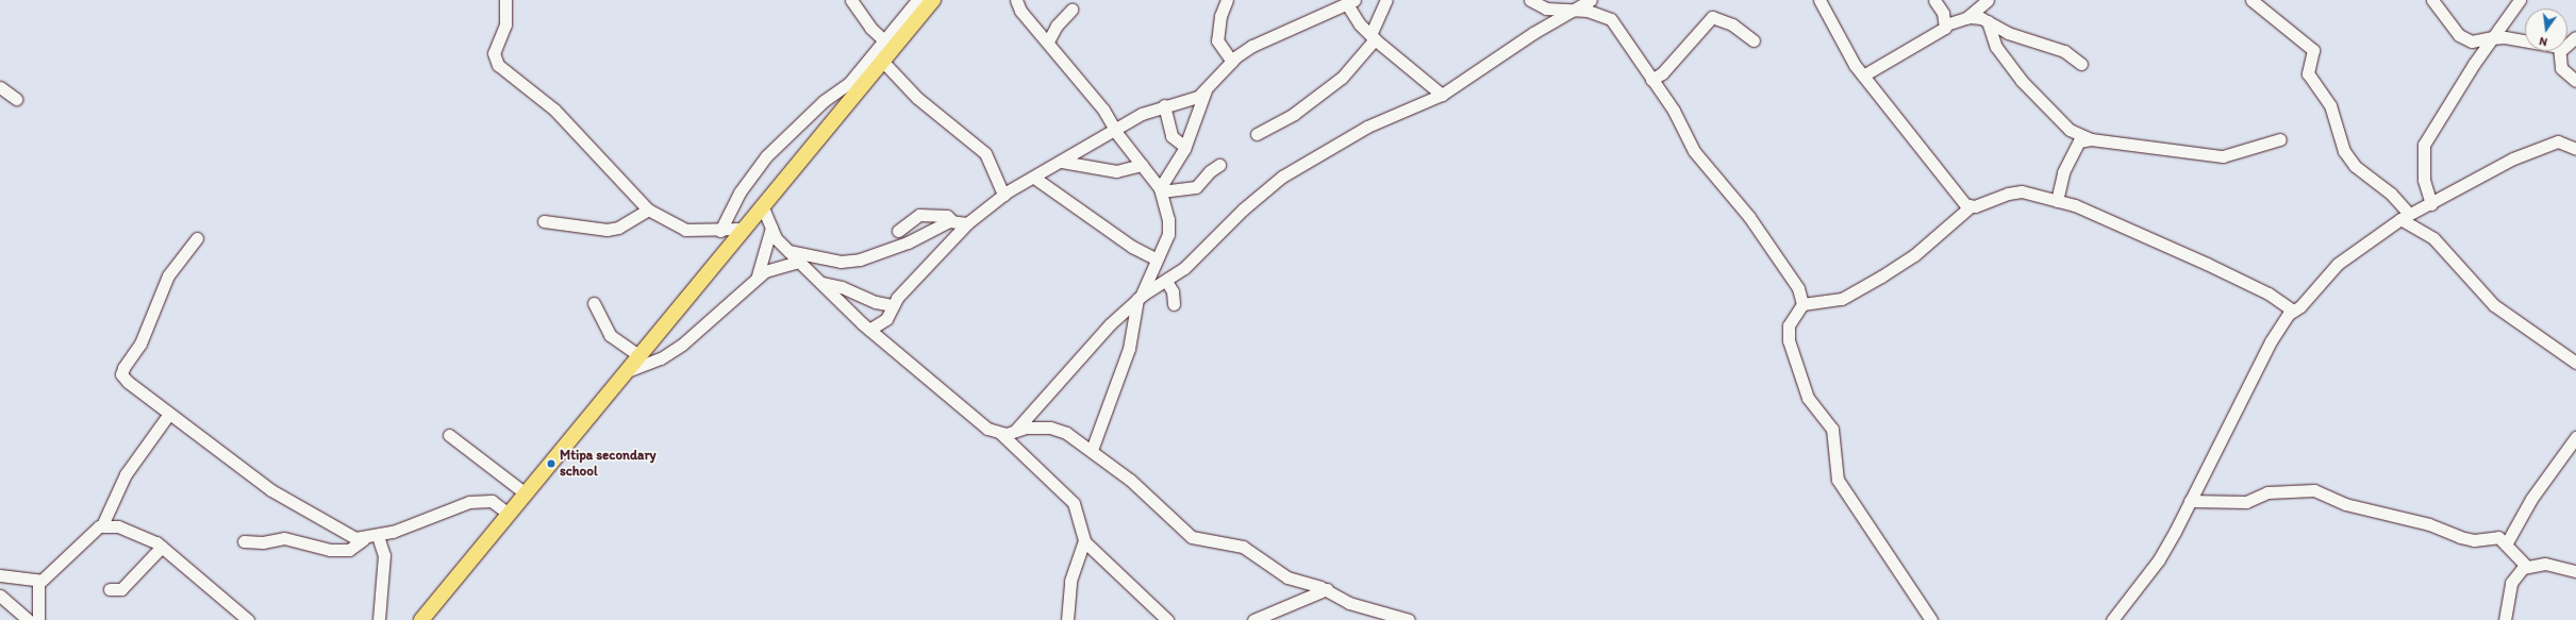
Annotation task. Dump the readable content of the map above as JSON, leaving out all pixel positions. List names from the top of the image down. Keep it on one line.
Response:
{"places":["Mtipa secondary school"],"north":"bottom"}
